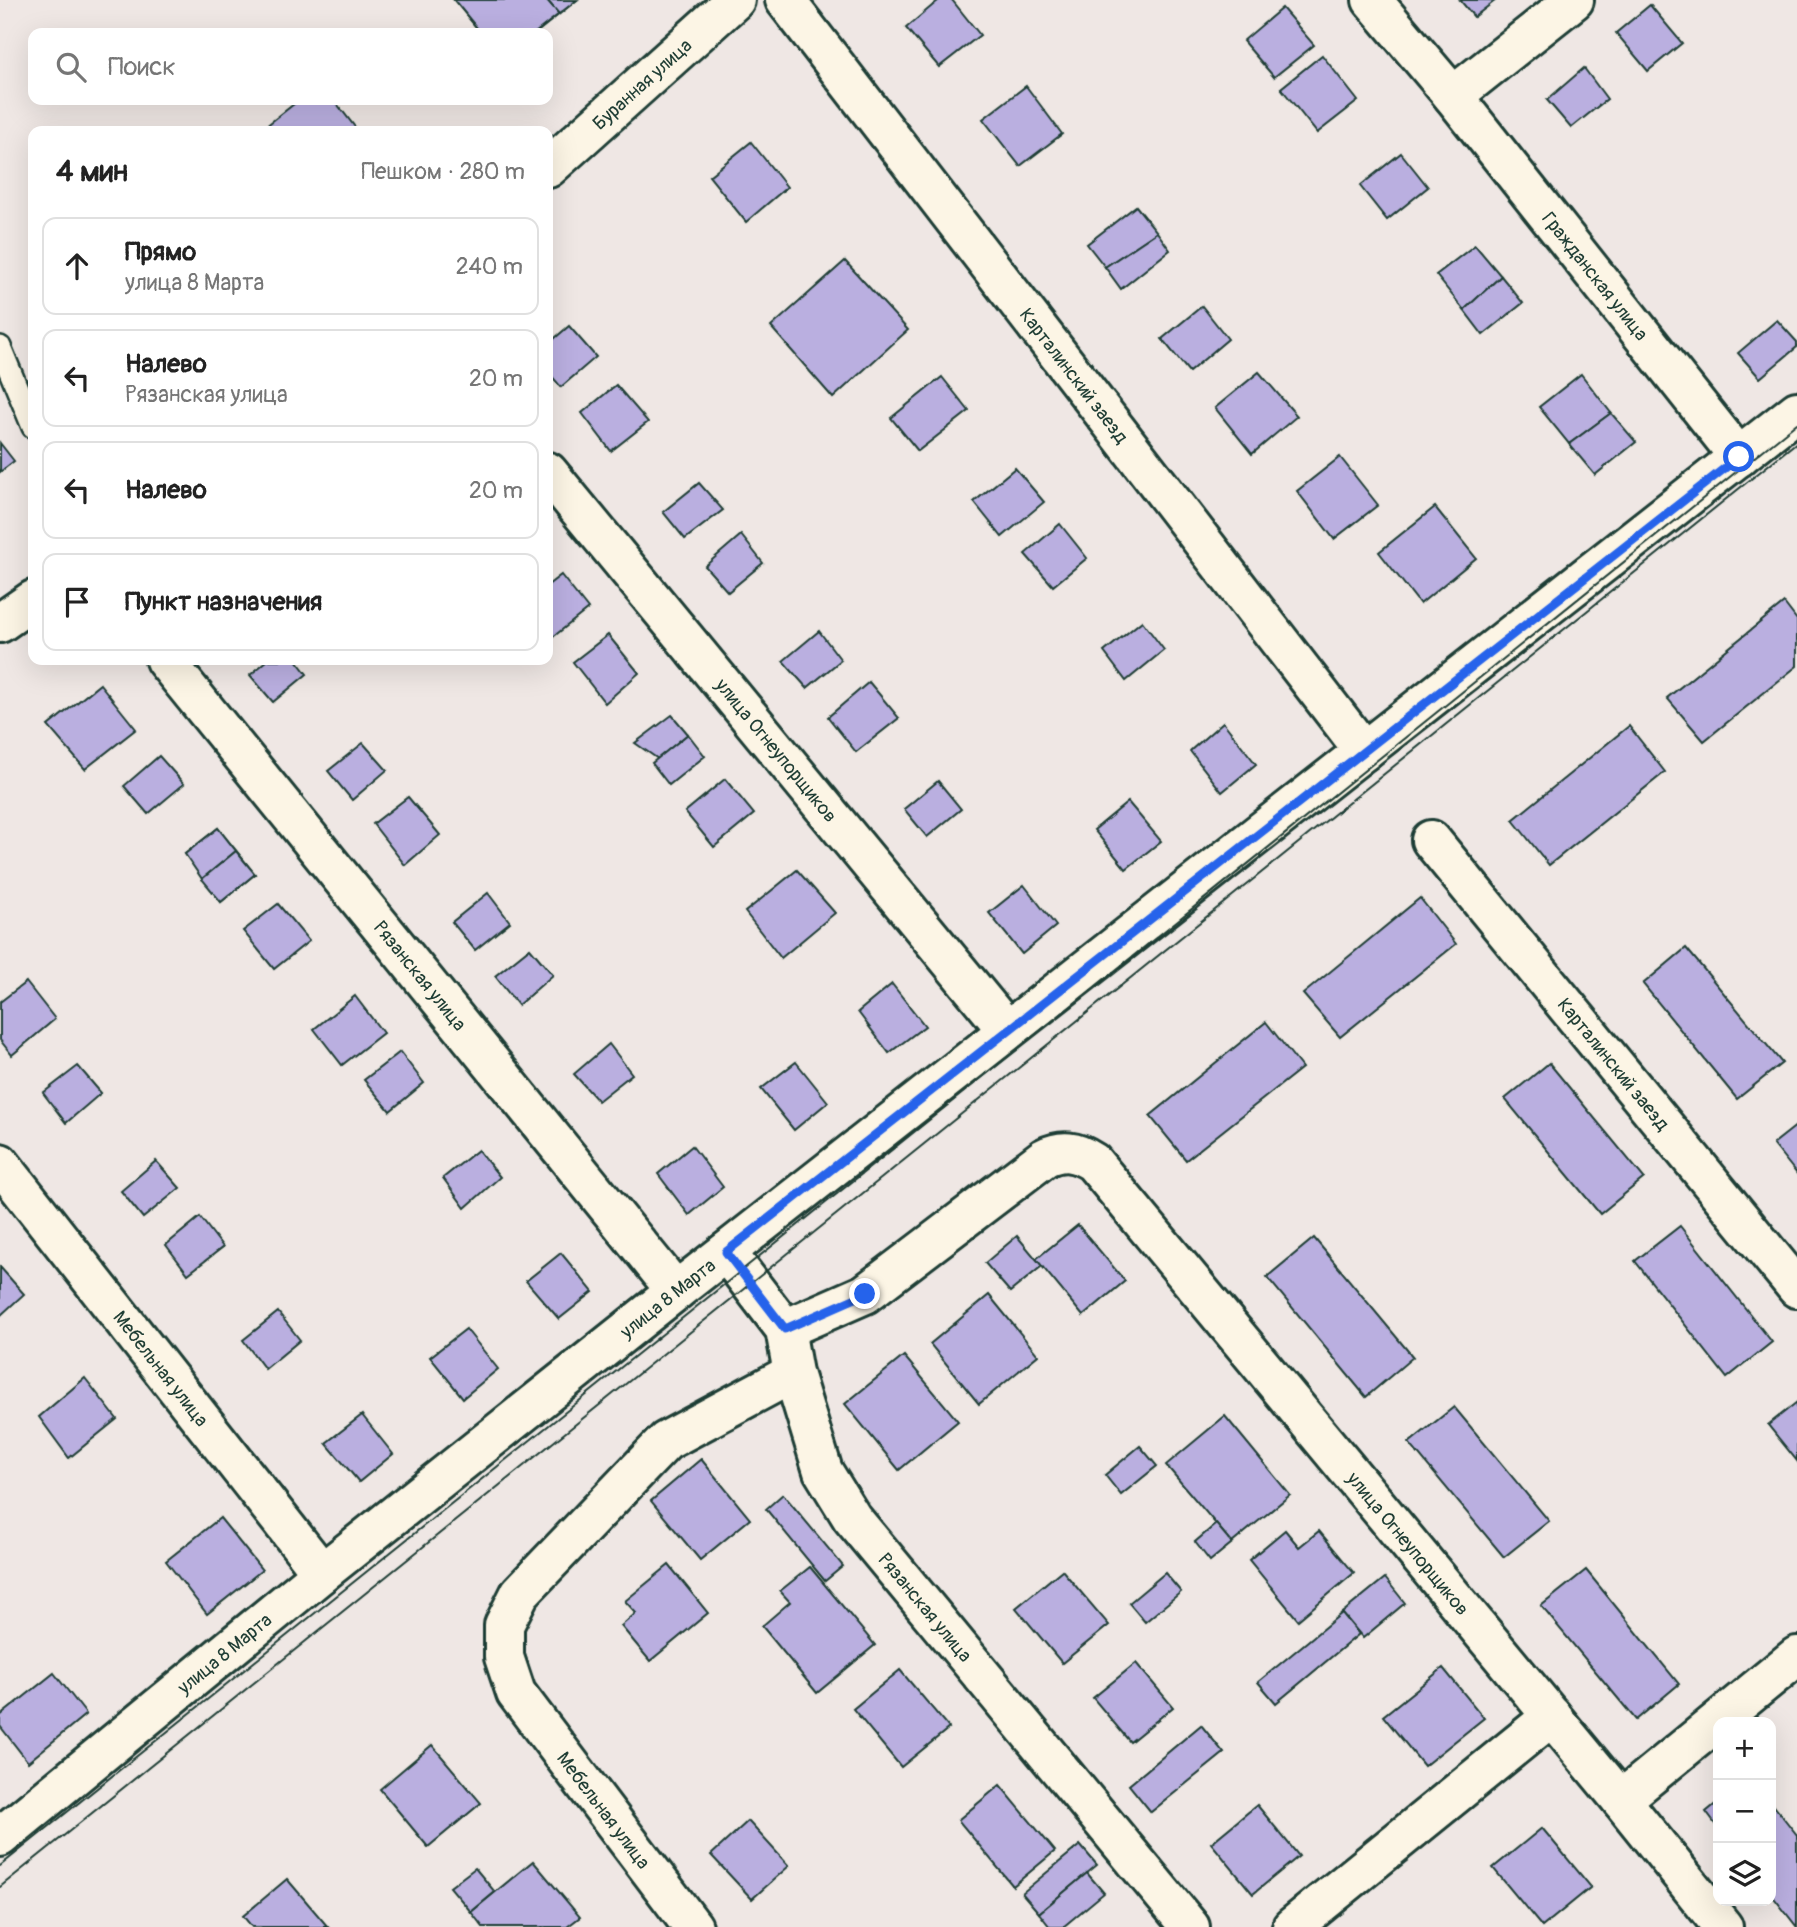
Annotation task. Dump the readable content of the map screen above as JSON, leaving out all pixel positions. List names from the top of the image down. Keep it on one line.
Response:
{"streets":{"street":["Буранная улица","Гражданская улица","Карталинский заезд","улица Огнеупорщиков","Рязанская улица","улица 8 Марта","Мебельная улица"]},"crossings":[["Гражданская улица","улица 8 Марта"],["Карталинский заезд","улица 8 Марта"],["улица Огнеупорщиков","Рязанская улица"],["улица Огнеупорщиков","улица 8 Марта"],["Рязанская улица","улица 8 Марта"],["Рязанская улица","Мебельная улица"],["улица 8 Марта","Мебельная улица"]],"page":{"search":"Поиск","heading":["4 мин","Пешком · 280 m"],"list":[["Прямо","улица 8 Марта","240 m"],["Налево","Рязанская улица","20 m"],["Налево","20 m"],"Пункт назначения"],"map_buttons":["+","−"]}}
